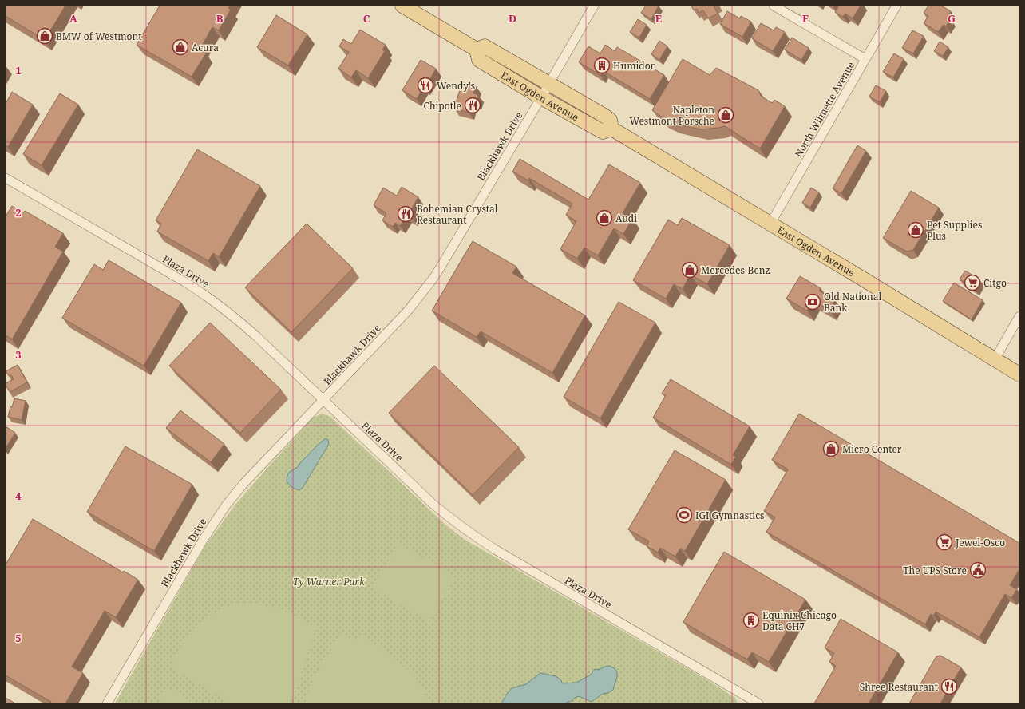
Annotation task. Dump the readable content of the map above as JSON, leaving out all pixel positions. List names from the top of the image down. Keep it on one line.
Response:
{"streets":{"main road":["East Ogden Avenue"],"street":["North Wilmette Avenue","Blackhawk Drive","Plaza Drive"]},"crossings":[["East Ogden Avenue","North Wilmette Avenue"],["East Ogden Avenue","Blackhawk Drive"],["Blackhawk Drive","Plaza Drive"]],"parks":["Ty Warner Park"],"places":{"shop":["BMW of Westmont","Acura","Napleton Westmont Porsche","Audi","Pet Supplies Plus","Mercedes-Benz","Micro Center"],"building":["Humidor","Equinix Chicago Data CH7"],"restaurant":["Wendy's","Chipotle","Bohemian Crystal Restaurant","Shree Restaurant"],"supermarket":["Citgo","Jewel-Osco"],"bank":["Old National Bank"],"sports":["IGI Gymnastics"],"public building":["The UPS Store"]},"grid":{"columns":["A","B","C","D","E","F","G"],"rows":["1","2","3","4","5"]}}
